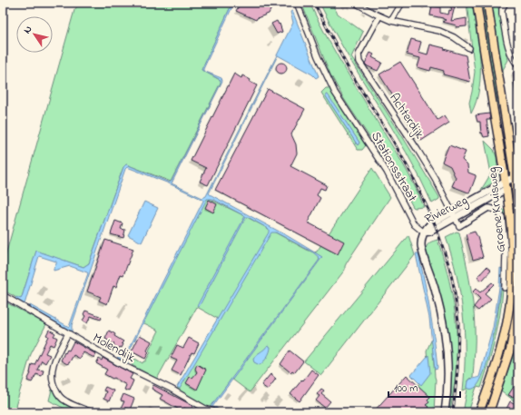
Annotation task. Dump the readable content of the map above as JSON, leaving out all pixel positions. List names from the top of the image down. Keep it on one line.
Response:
{"streets":{"main road":["Groene Kruisweg"],"street":["Achterdijk","Stationsstraat","Rivierweg","Molendijk"]},"crossings":[["Achterdijk","Rivierweg"],["Stationsstraat","Rivierweg"],["Rivierweg","Groene Kruisweg"]],"scale_bar":"100 m","north":"top left"}
